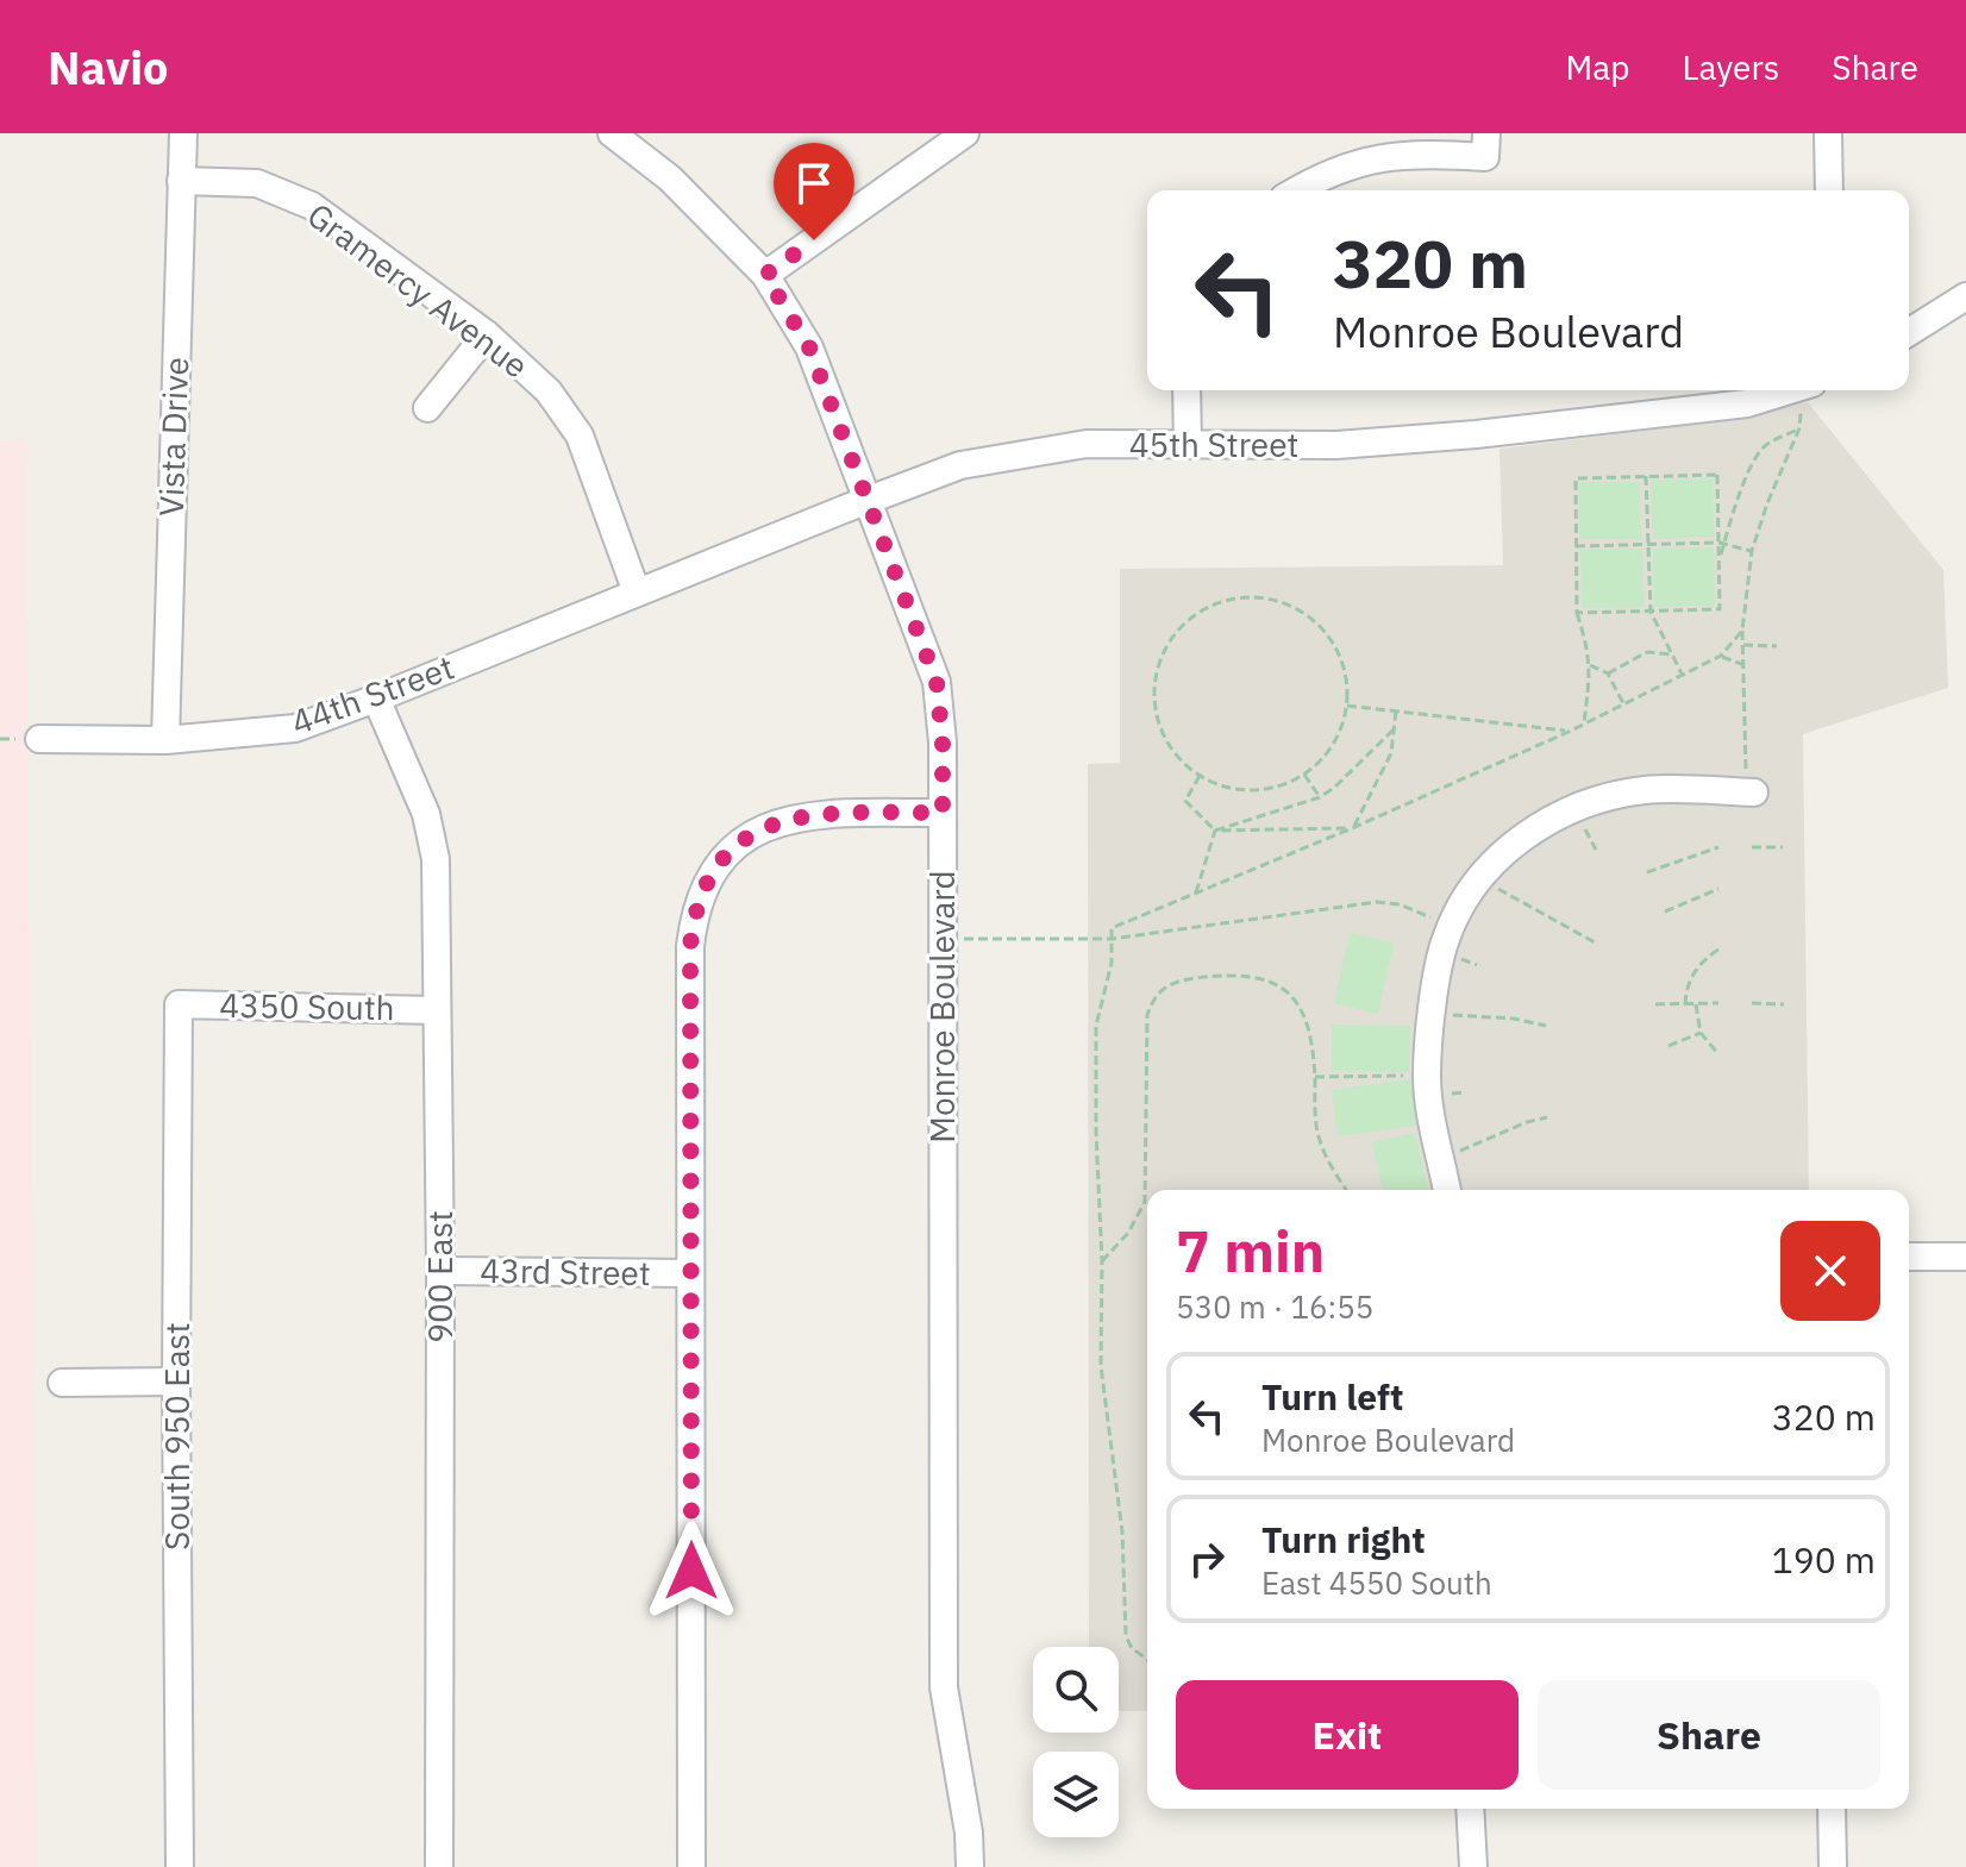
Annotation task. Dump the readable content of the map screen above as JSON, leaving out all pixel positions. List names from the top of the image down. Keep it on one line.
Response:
{"streets":{"street":["Gramercy Avenue","Vista Drive","45th Street","44th Street","4350 South","Monroe Boulevard","43rd Street","900 East","South 950 East"]},"crossings":[["Gramercy Avenue","Vista Drive"],["Gramercy Avenue","45th Street"],["Gramercy Avenue","44th Street"],["Vista Drive","44th Street"],["45th Street","44th Street"],["45th Street","Monroe Boulevard"],["44th Street","900 East"],["4350 South","900 East"],["4350 South","South 950 East"],["43rd Street","900 East"]],"page":{"header":"Navio","nav":["Map","Layers","Share"],"turn":["320 m","Monroe Boulevard"],"heading":["7 min","530 m · 16:55"],"list":[{"name":"Turn left","note":"Monroe Boulevard","value":"320 m"},{"name":"Turn right","note":"East 4550 South","value":"190 m"}],"buttons":["Exit","Share"]}}
